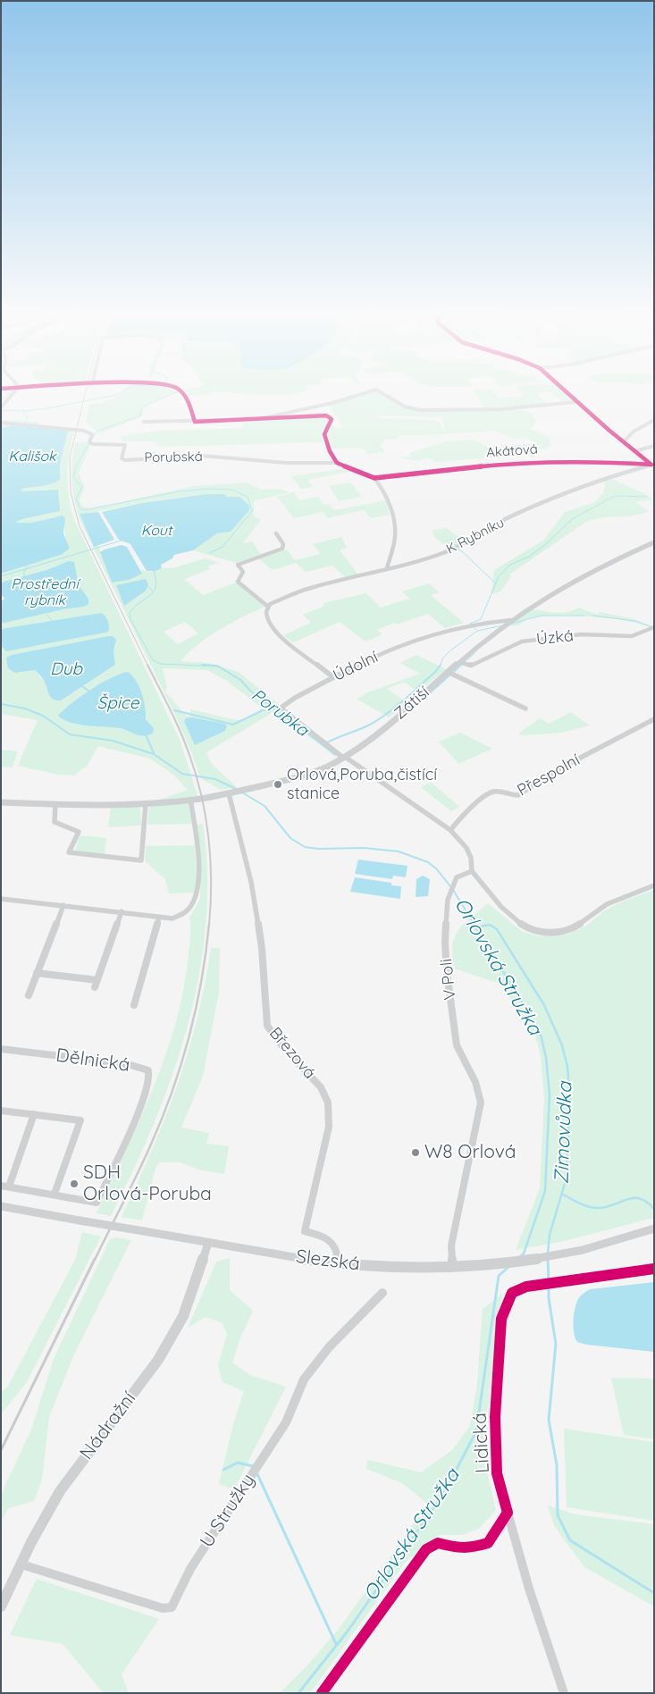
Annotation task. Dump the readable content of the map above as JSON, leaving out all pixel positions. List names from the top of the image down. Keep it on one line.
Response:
{"streets":{"street":["Akátová","Porubská","K Rybníku","Úzká","Údolní","Zátiší","Přespolní","V Poli","Březová","Dělnická","Slezská","Nádražní","Lidická","U Stružky"]},"crossings":[["Akátová","Porubská"],["Akátová","K Rybníku"],["Úzká","Zátiší"],["Údolní","Zátiší"],["Zátiší","Březová"],["V Poli","Slezská"],["Březová","Slezská"],["Slezská","Nádražní"],["Nádražní","U Stružky"]],"water":["Kališok","Kout","Prostřední rybník","Dub","Špice","Porubka","Orlovská Stružka","Zimovůdka"],"places":["Orlová,Poruba,čistící stanice","W8 Orlová","SDH Orlová-Poruba"]}
